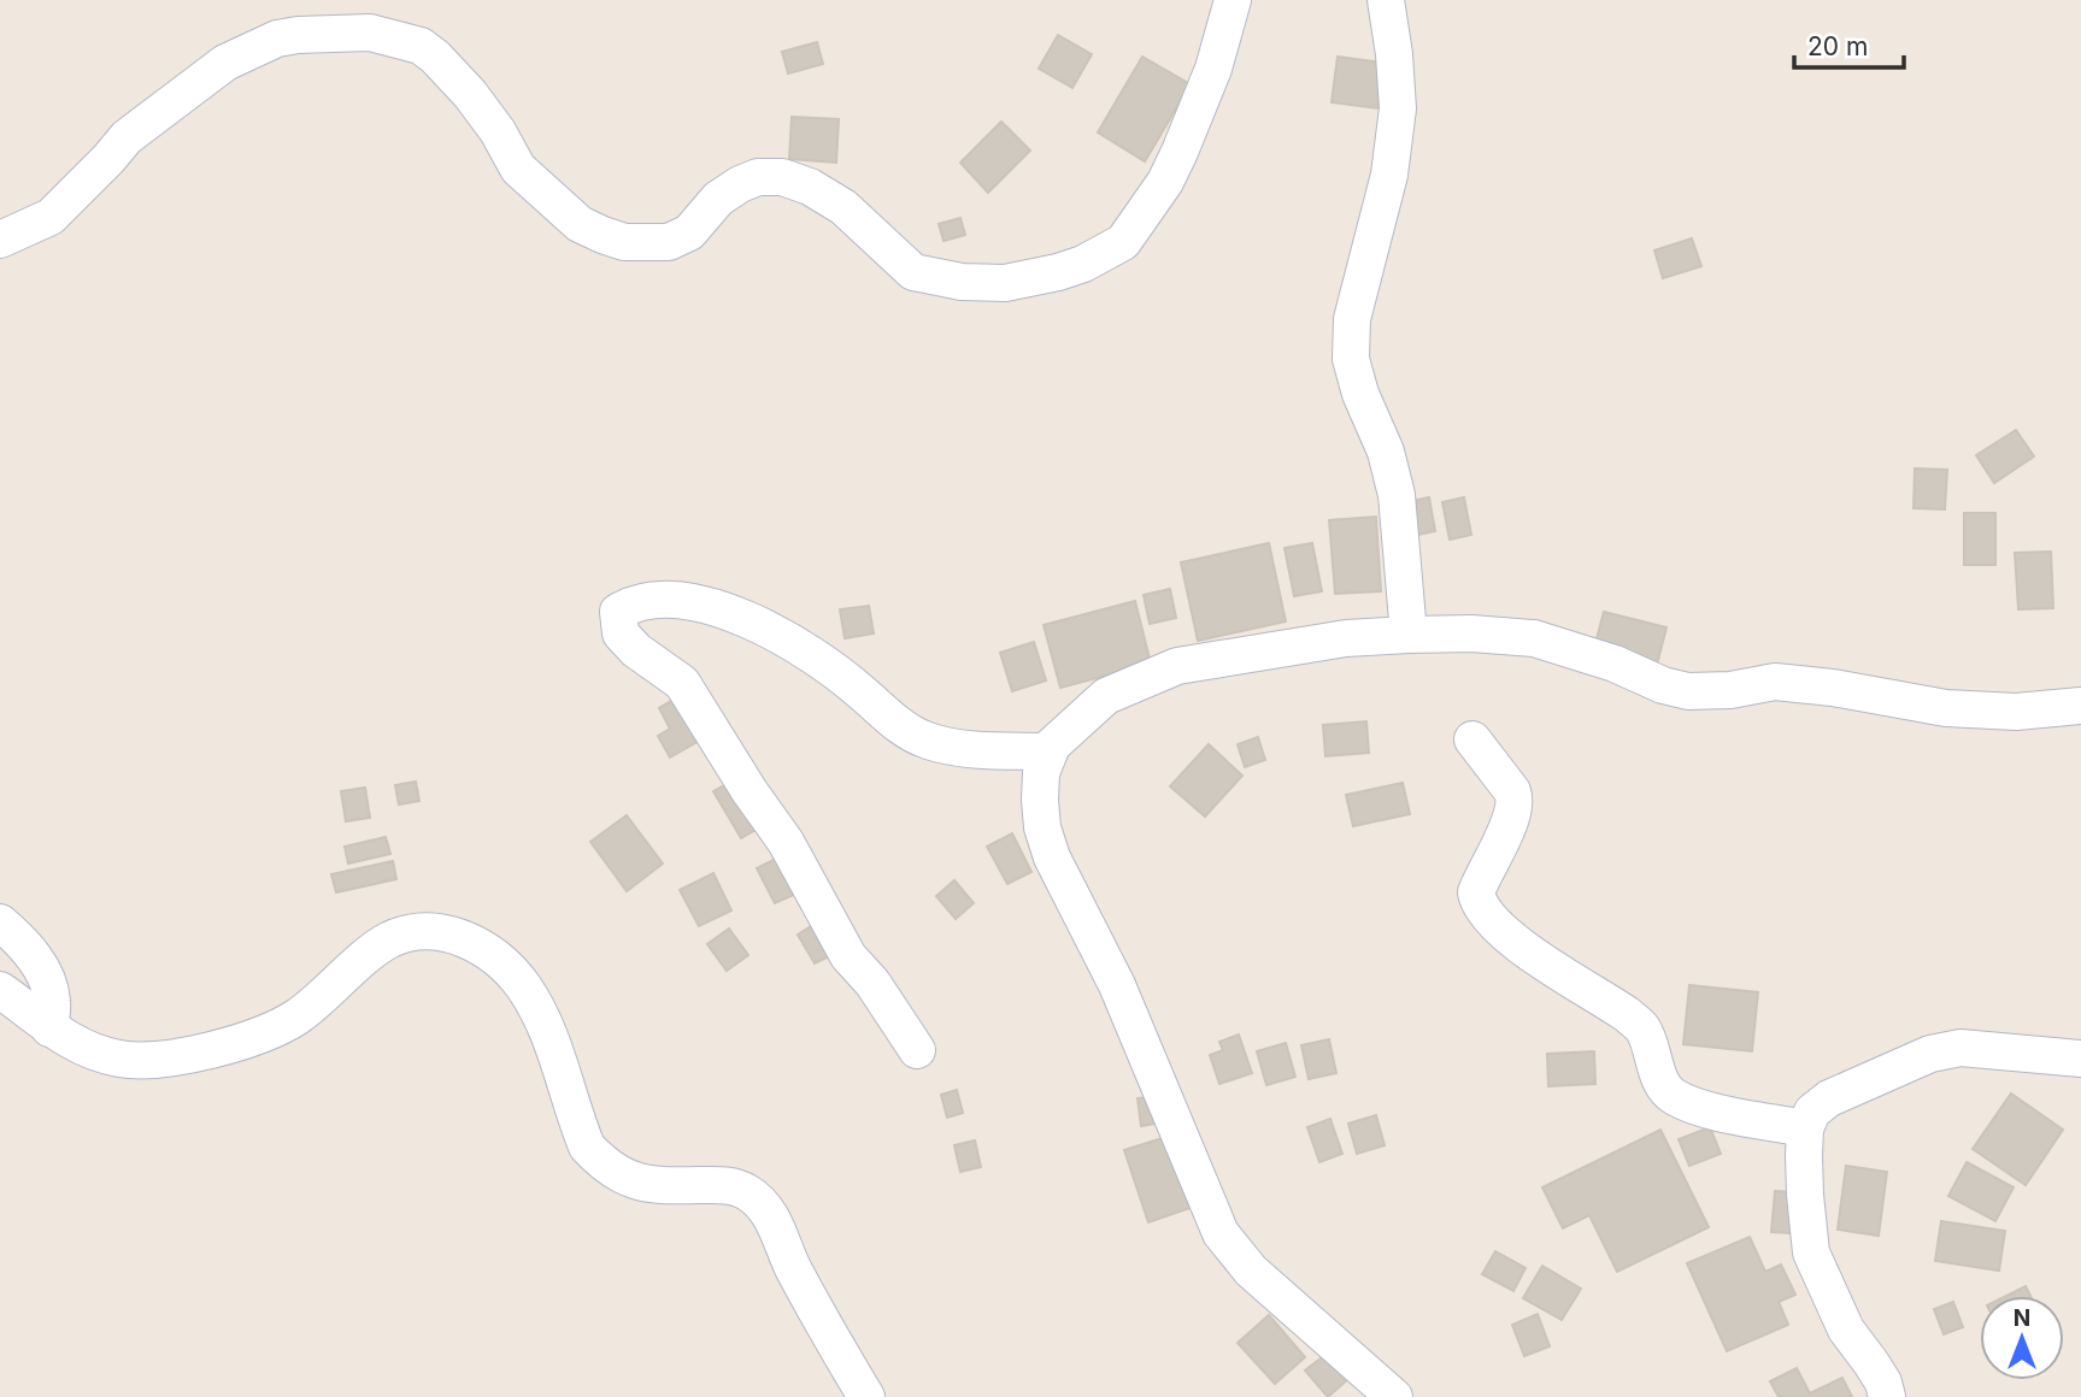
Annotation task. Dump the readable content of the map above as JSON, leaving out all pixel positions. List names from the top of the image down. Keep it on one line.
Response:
{"scale_bar":"20 m","north":"top"}
